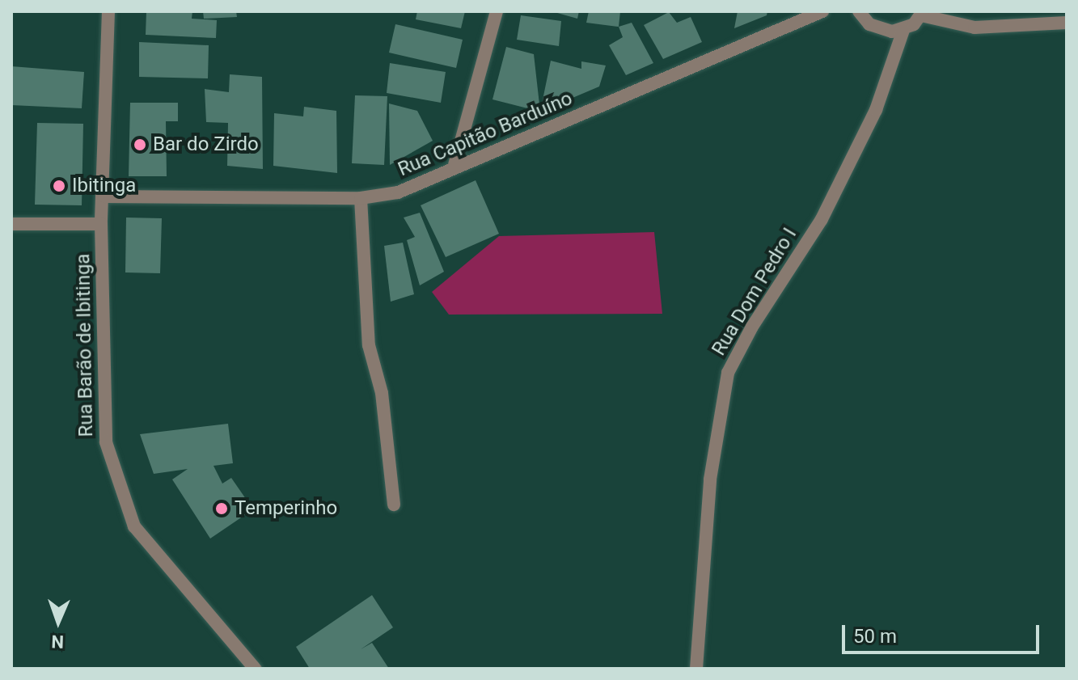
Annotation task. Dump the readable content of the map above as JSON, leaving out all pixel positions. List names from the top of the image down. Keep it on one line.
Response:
{"streets":{"street":["Rua Capitão Barduíno","Rua Dom Pedro I","Rua Barão de Ibitinga"]},"crossings":[["Rua Capitão Barduíno","Rua Barão de Ibitinga"]],"places":["Bar do Zirdo","Ibitinga","Temperinho"],"scale_bar":"50 m","north":"bottom"}
